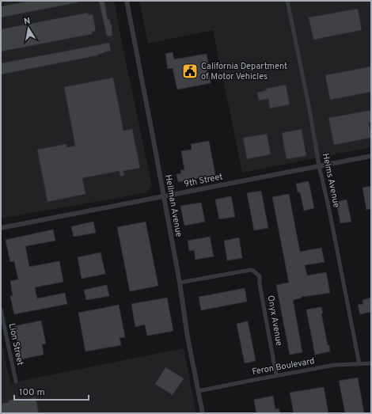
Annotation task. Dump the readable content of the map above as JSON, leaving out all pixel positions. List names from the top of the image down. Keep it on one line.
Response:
{"streets":{"street":["9th Street","Helms Avenue","Hellman Avenue","Onyx Avenue","Lion Street","Feron Boulevard"]},"crossings":[["9th Street","Helms Avenue"],["9th Street","Hellman Avenue"],["Helms Avenue","Feron Boulevard"],["Hellman Avenue","Onyx Avenue"],["Hellman Avenue","Feron Boulevard"],["Onyx Avenue","Feron Boulevard"]],"places":{"public building":["California Department of Motor Vehicles"]},"scale_bar":"100 m","north":"top"}
